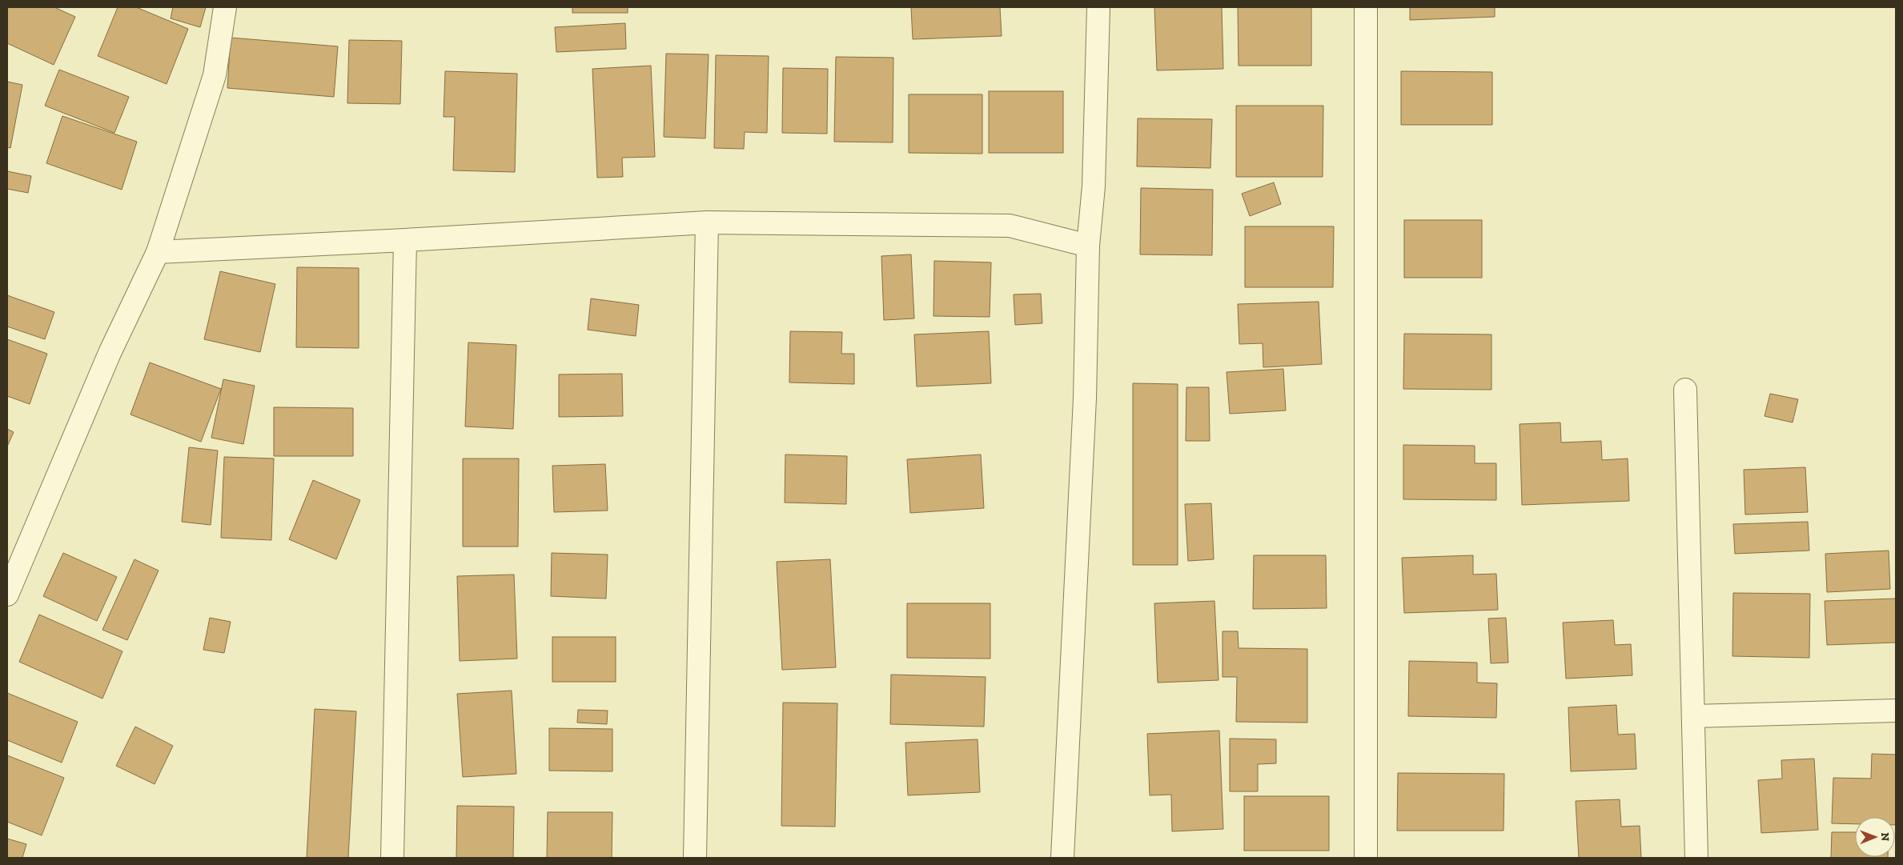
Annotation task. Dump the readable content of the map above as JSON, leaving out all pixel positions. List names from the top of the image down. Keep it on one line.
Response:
{"north":"right"}
